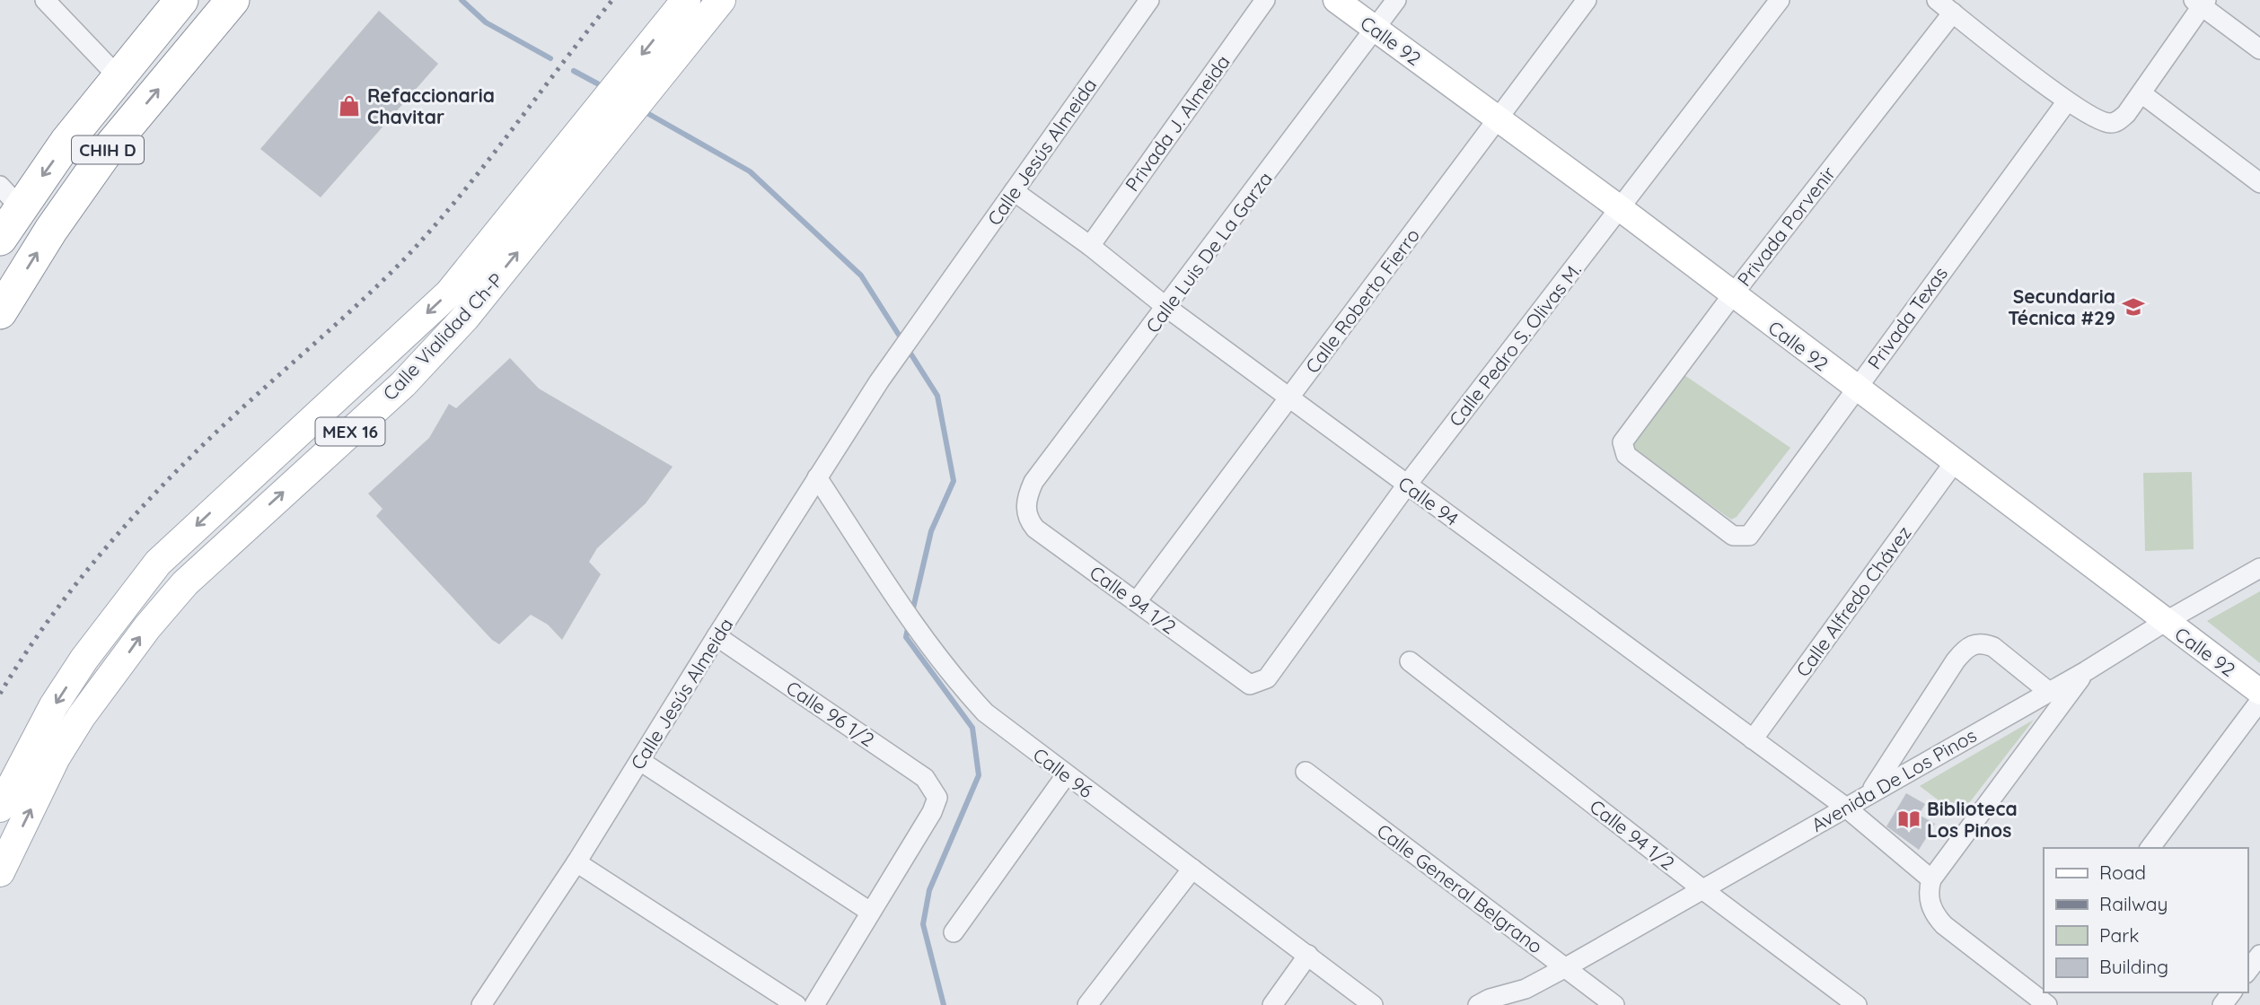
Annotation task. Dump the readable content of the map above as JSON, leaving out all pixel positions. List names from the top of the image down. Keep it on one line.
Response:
{"streets":{"highway":["CHIH D"],"main road":["Calle Vialidad Ch-P","MEX 16"],"street":["Calle 92","Privada J. Almeida","Calle Jesús Almeida","Privada Porvenir","Calle Luis De La Garza","Calle Roberto Fierro","Privada Texas","Calle Pedro S. Olivas M.","Calle 94","Calle 94 1/2","Calle Alfredo Chávez","Calle 96 1/2","Calle 96","Avenida De Los Pinos","Calle General Belgrano"]},"crossings":[["Calle 92","Privada Porvenir"],["Calle 92","Calle Luis De La Garza"],["Calle 92","Calle Roberto Fierro"],["Calle 92","Privada Texas"],["Calle 92","Calle Pedro S. Olivas M."],["Calle 92","Calle Alfredo Chávez"],["Calle 92","Avenida De Los Pinos"],["Privada J. Almeida","Calle 94"],["Calle Jesús Almeida","Calle 94"],["Calle Jesús Almeida","Calle 96 1/2"],["Calle Jesús Almeida","Calle 96"],["Privada Porvenir","Privada Texas"],["Calle Luis De La Garza","Calle 94"],["Calle Luis De La Garza","Calle 94 1/2"],["Calle Roberto Fierro","Calle 94"],["Calle Roberto Fierro","Calle 94 1/2"],["Calle Pedro S. Olivas M.","Calle 94"],["Calle Pedro S. Olivas M.","Calle 94 1/2"],["Calle 94","Calle Alfredo Chávez"],["Calle 94","Avenida De Los Pinos"],["Calle 94 1/2","Avenida De Los Pinos"],["Avenida De Los Pinos","Calle General Belgrano"]],"places":{"shop":["Refaccionaria Chavitar"],"school or university":["Secundaria Técnica #29"],"library":["Biblioteca Los Pinos"]},"legend":["Road","Railway","Park","Building"]}
